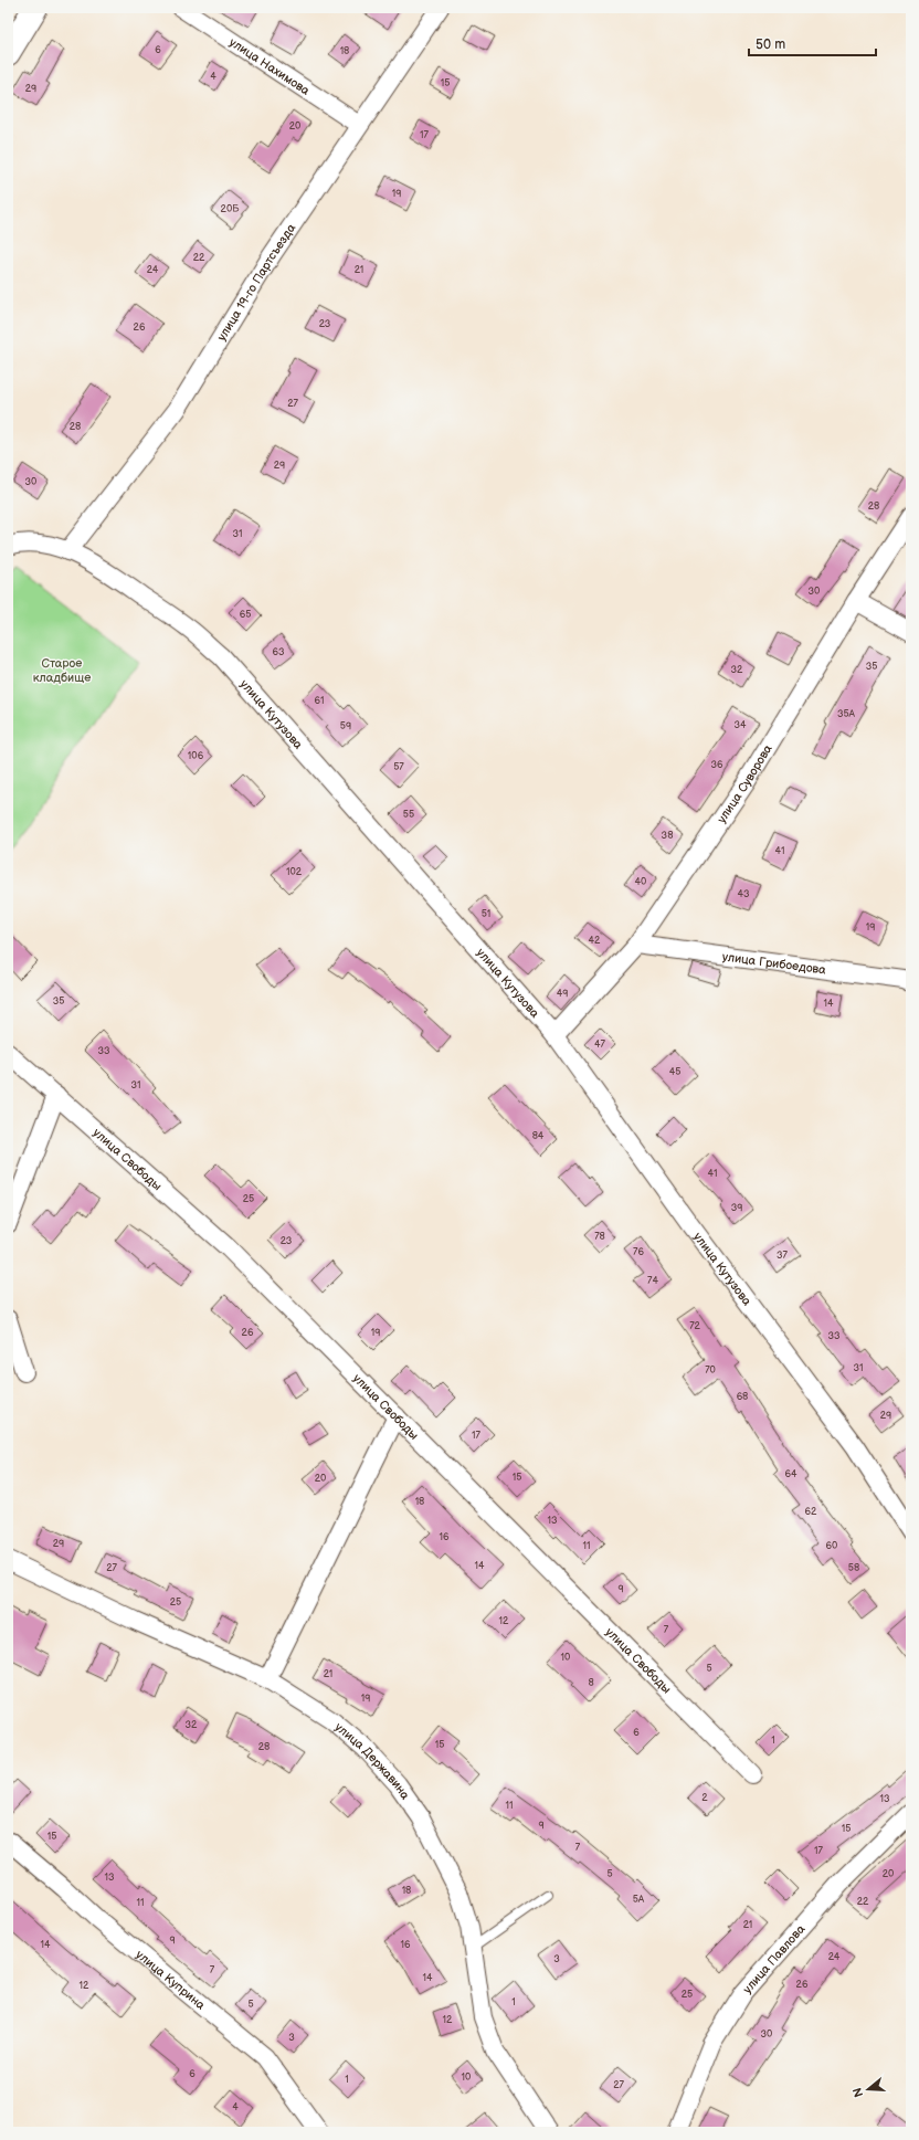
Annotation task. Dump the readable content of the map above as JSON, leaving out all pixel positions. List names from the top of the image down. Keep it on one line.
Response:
{"streets":{"street":["улица Нахимова","улица 19-го Партсъезда","улица Кутузова","улица Суворова","улица Грибоедова","улица Свободы","улица Державина","улица Павлова","улица Куприна"]},"crossings":[["улица Нахимова","улица 19-го Партсъезда"],["улица 19-го Партсъезда","улица Кутузова"],["улица Кутузова","улица Суворова"],["улица Суворова","улица Грибоедова"]],"parks":["Старое кладбище"],"house_numbers":["6","18","4","15","29","20","17","19","20Б","22","24","21","23","26","27","28","29","30","28","31","30","65","63","35","32","61","35А","34","59","106","36","57","55","38","41","102","40","43","51","19","42","49","35","14","47","33","45","31","84","41","25","39","78","23","76","37","74","72","26","19","33","31","70","68","29","17","64","15","20","18","62","13","16","29","11","60","14","27","58","9","25","12","7","10","5","21","8","19","32","6","1","15","28","2","13","11","9","15","15","7","17","5","20","13","18","5А","22","11","21","9","14","16","24","3","7","14","26","12","25","1","5","12","30","3","6","10","1","27","4"],"scale_bar":"50 m","north":"left"}
